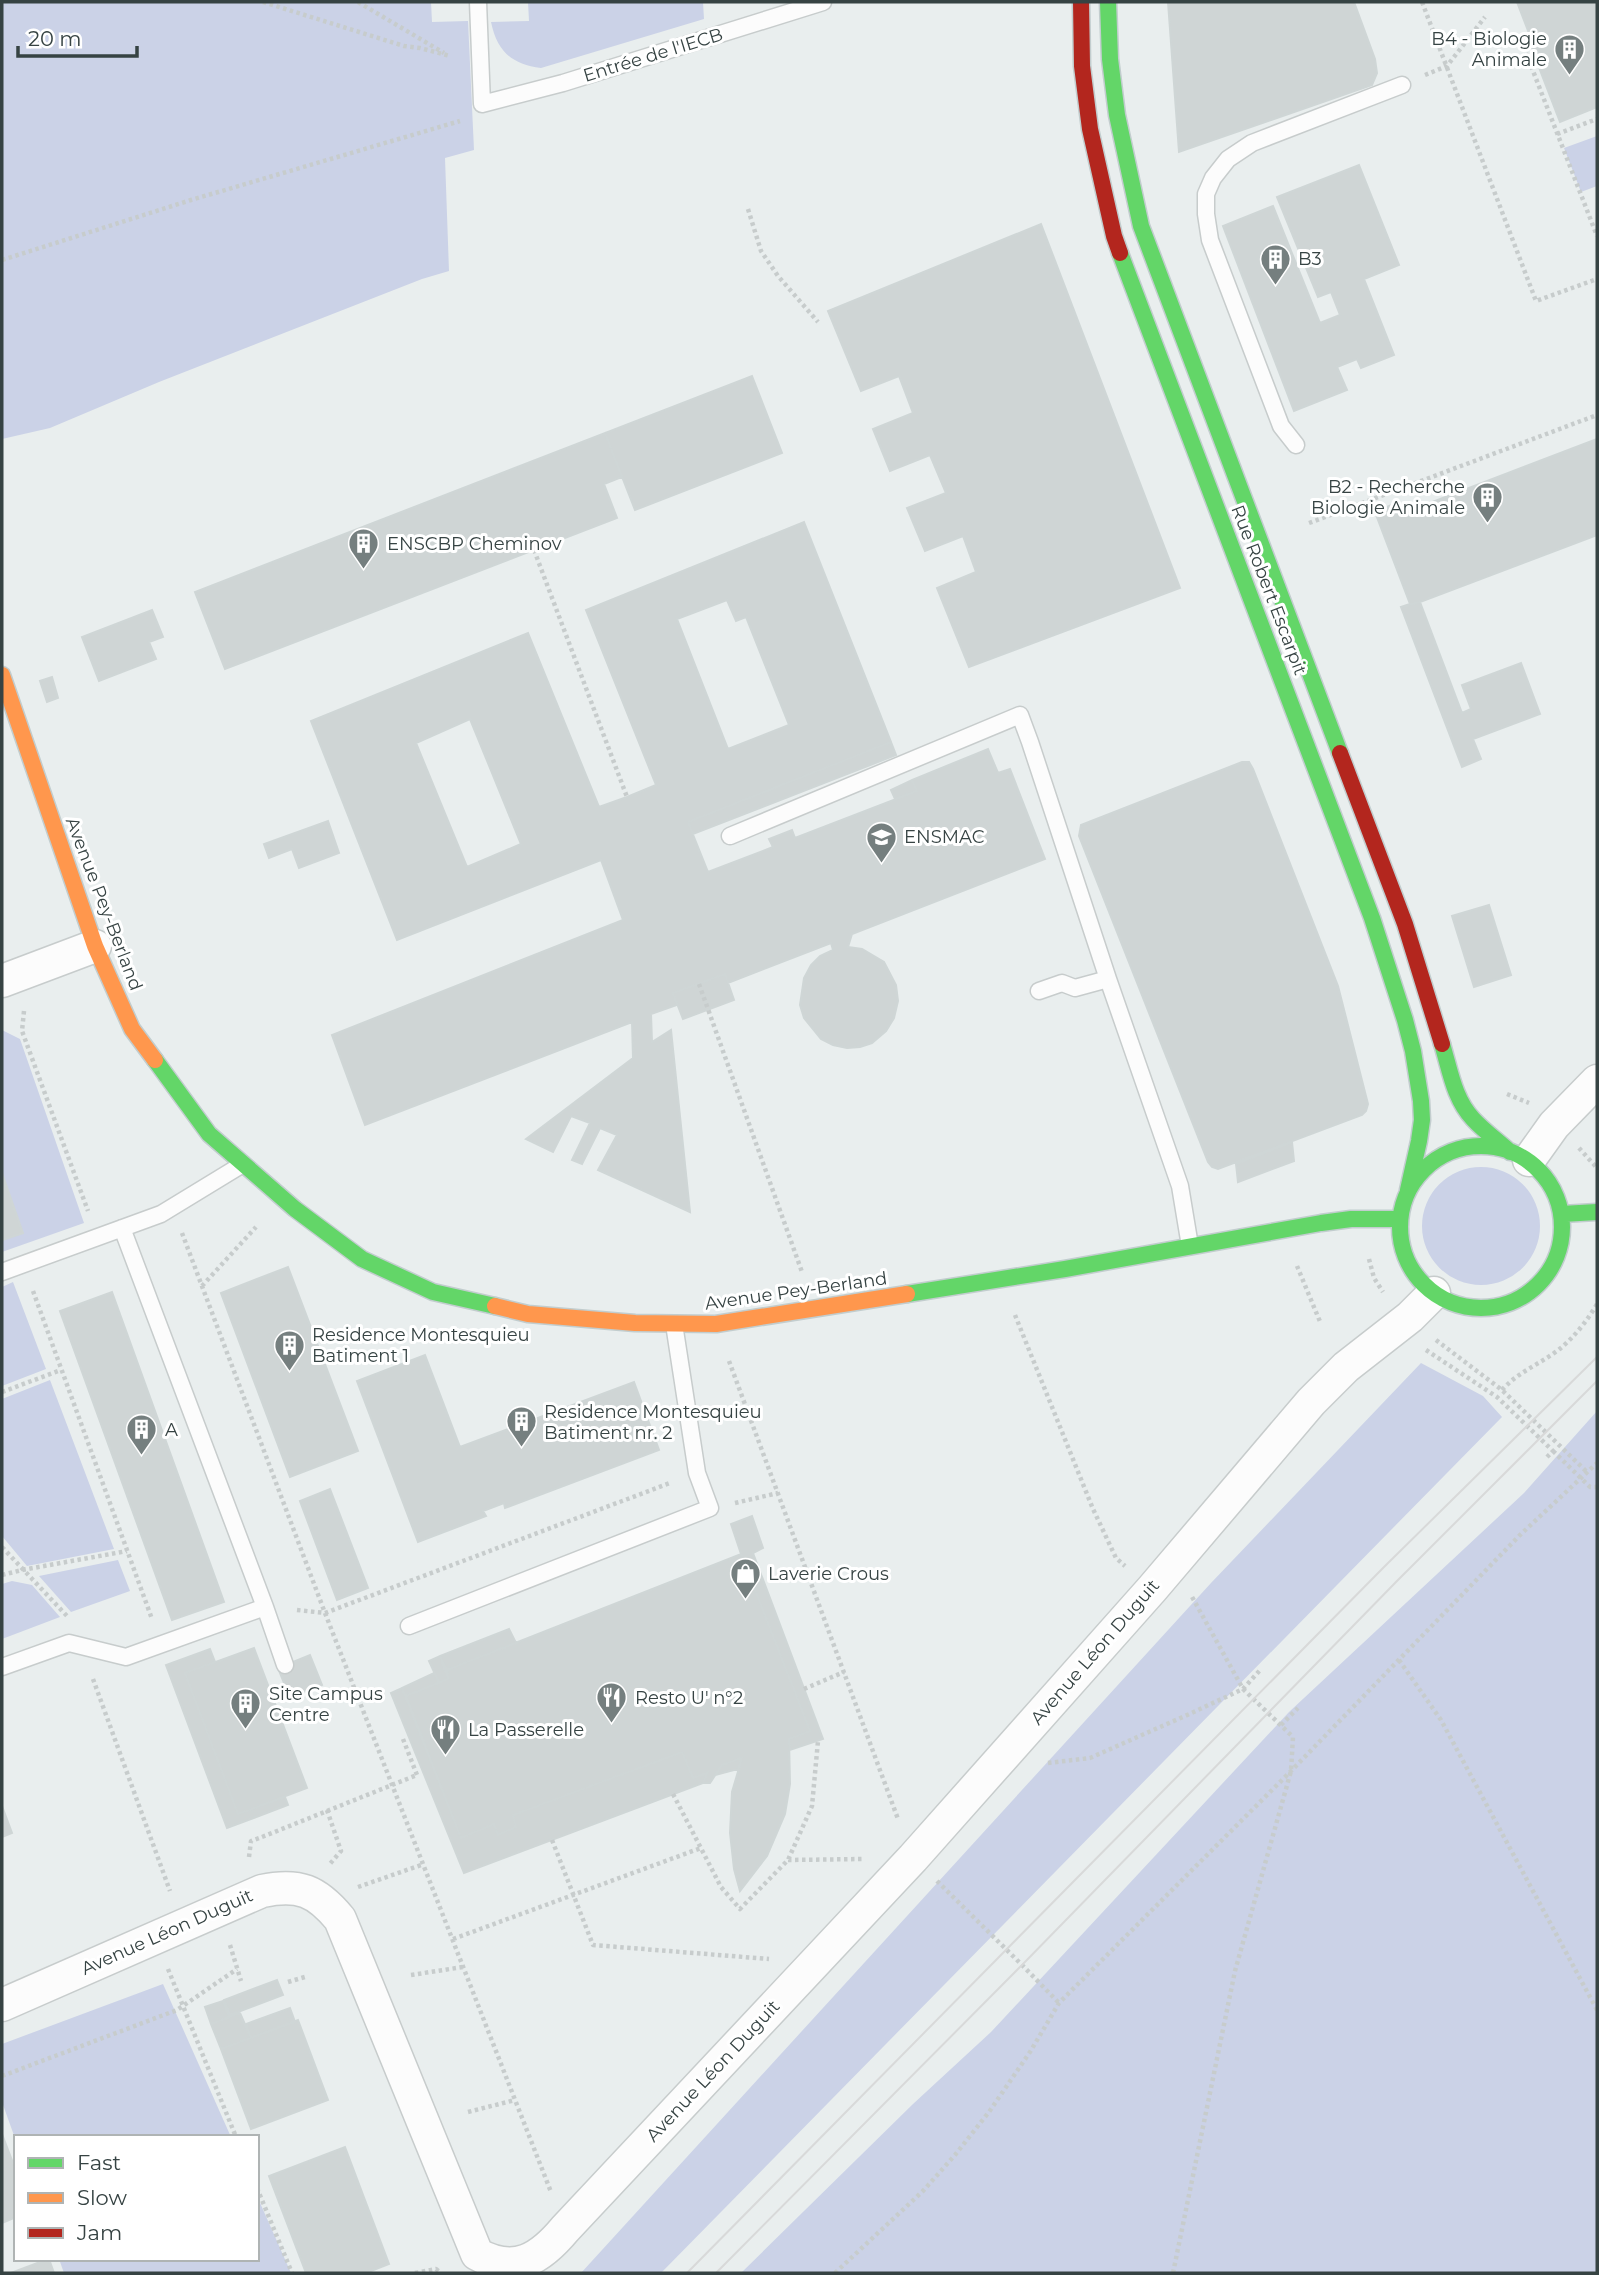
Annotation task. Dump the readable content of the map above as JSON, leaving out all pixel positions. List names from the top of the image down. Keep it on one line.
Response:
{"streets":{"street":["Rue Robert Escarpit","Avenue Pey-Berland","Avenue Léon Duguit"],"lane":["Entrée de l'IECB"]},"crossings":[["Rue Robert Escarpit","Avenue Pey-Berland"],["Rue Robert Escarpit","Avenue Léon Duguit"],["Avenue Pey-Berland","Avenue Léon Duguit"]],"places":{"building":["B4 - Biologie Animale","B3","B2 - Recherche Biologie Animale","ENSCBP Cheminov","Residence Montesquieu Batiment 1","Residence Montesquieu Batiment nr. 2","A","Site Campus Centre"],"school or university":["ENSMAC"],"shop":["Laverie Crous"],"restaurant":["Resto U' n°2","La Passerelle"]},"legend":["Fast","Slow","Jam"],"scale_bar":"20 m"}
